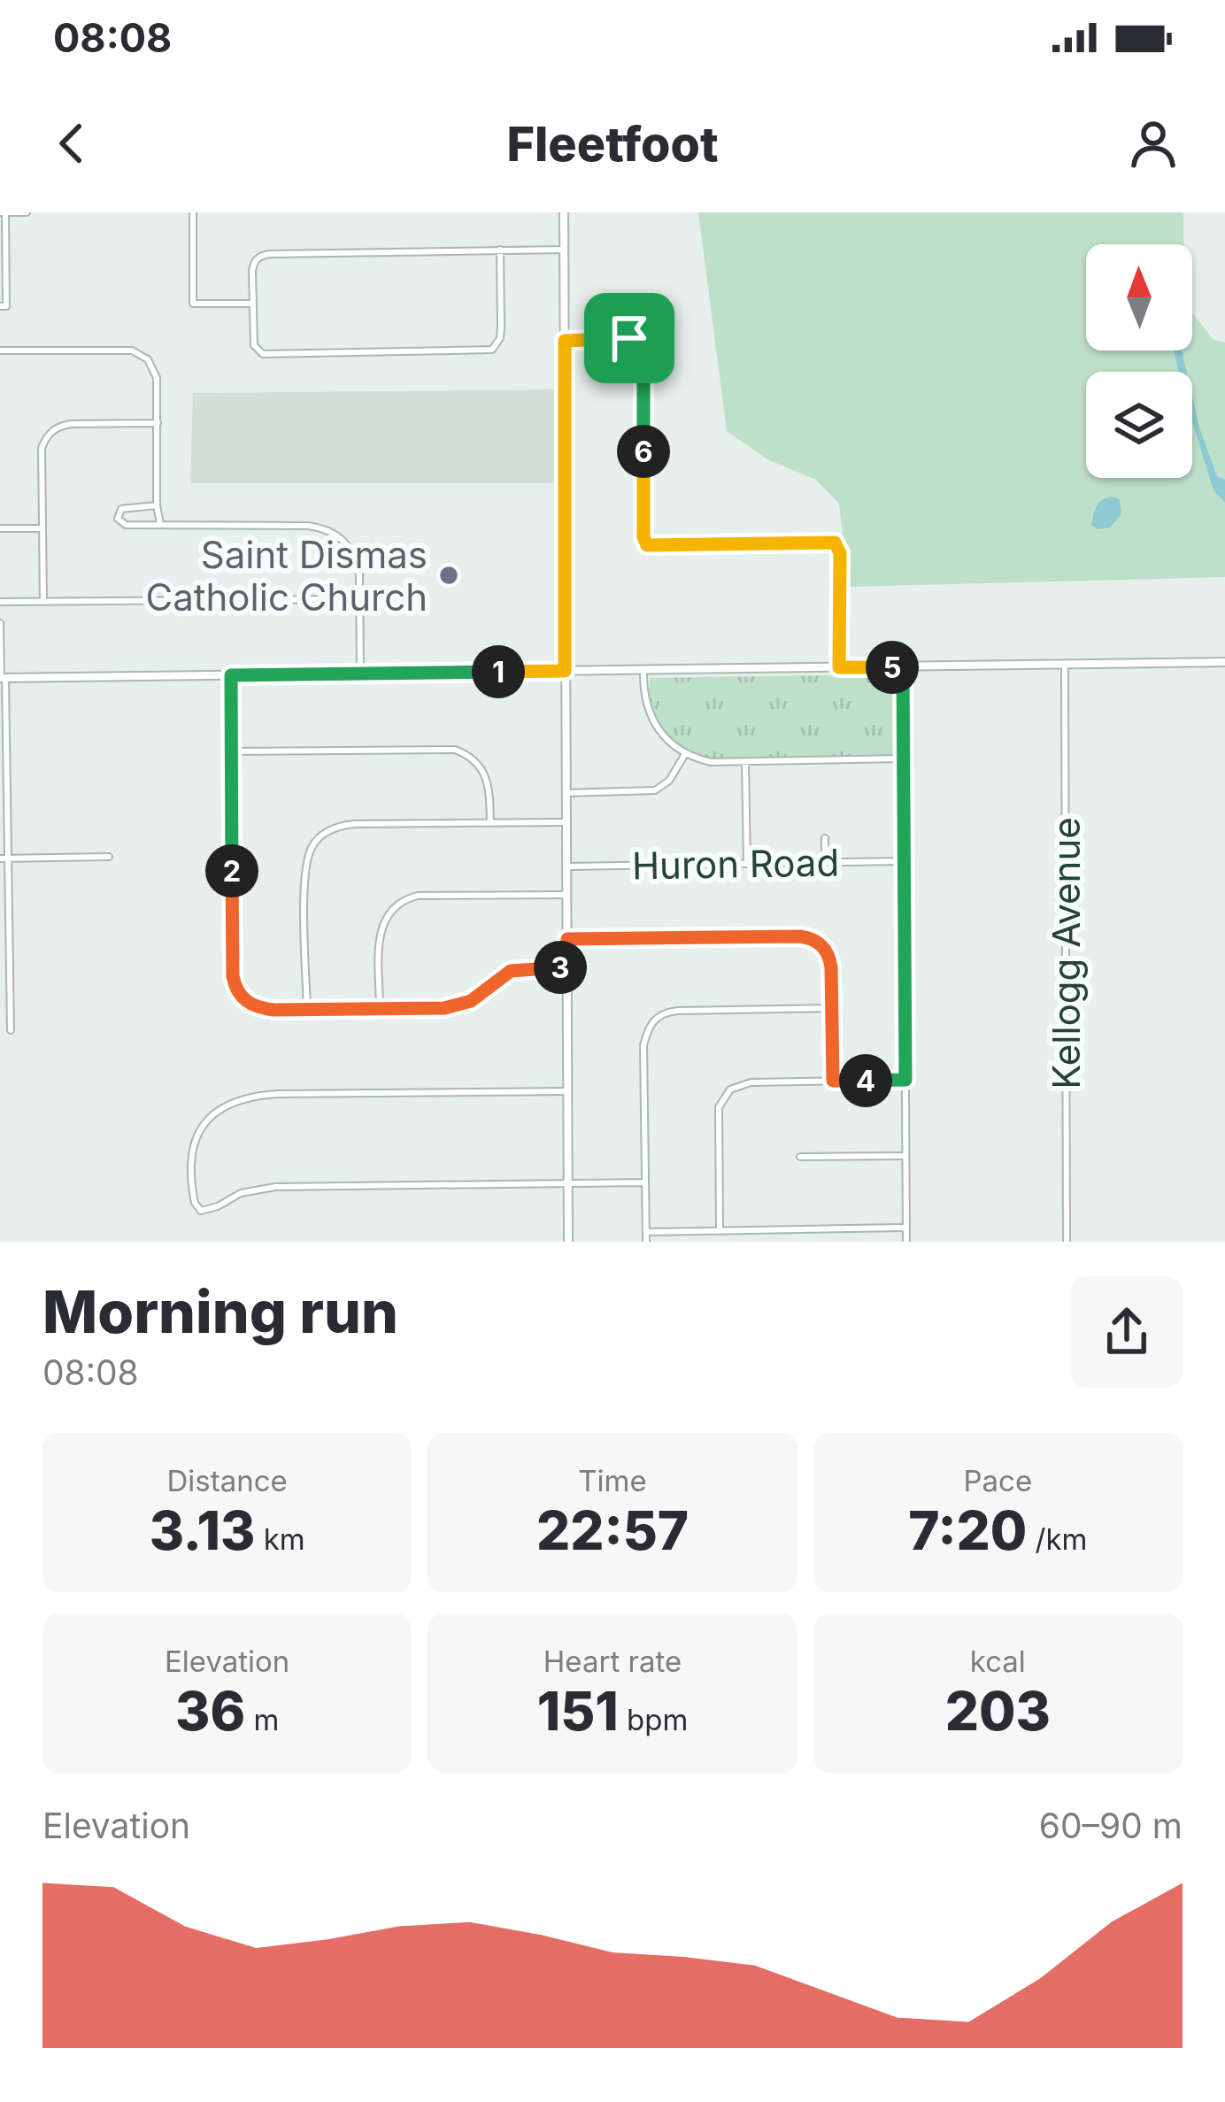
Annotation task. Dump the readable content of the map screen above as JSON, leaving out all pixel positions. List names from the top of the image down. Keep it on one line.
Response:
{"streets":{"street":["Huron Road","Kellogg Avenue"]},"places":["Saint Dismas Catholic Church"],"north":"top","page":{"status":"08:08","header":"Fleetfoot","pins":["6","5","1","2","3","4"],"heading":["Morning run","08:08"],"stats":[["Distance","3.13 km"],["Time","22:57"],["Pace","7:20 /km"],["Elevation","36 m"],["Heart rate","151 bpm"],["kcal","203"]],"chart":["Elevation","60–90 m"]}}
